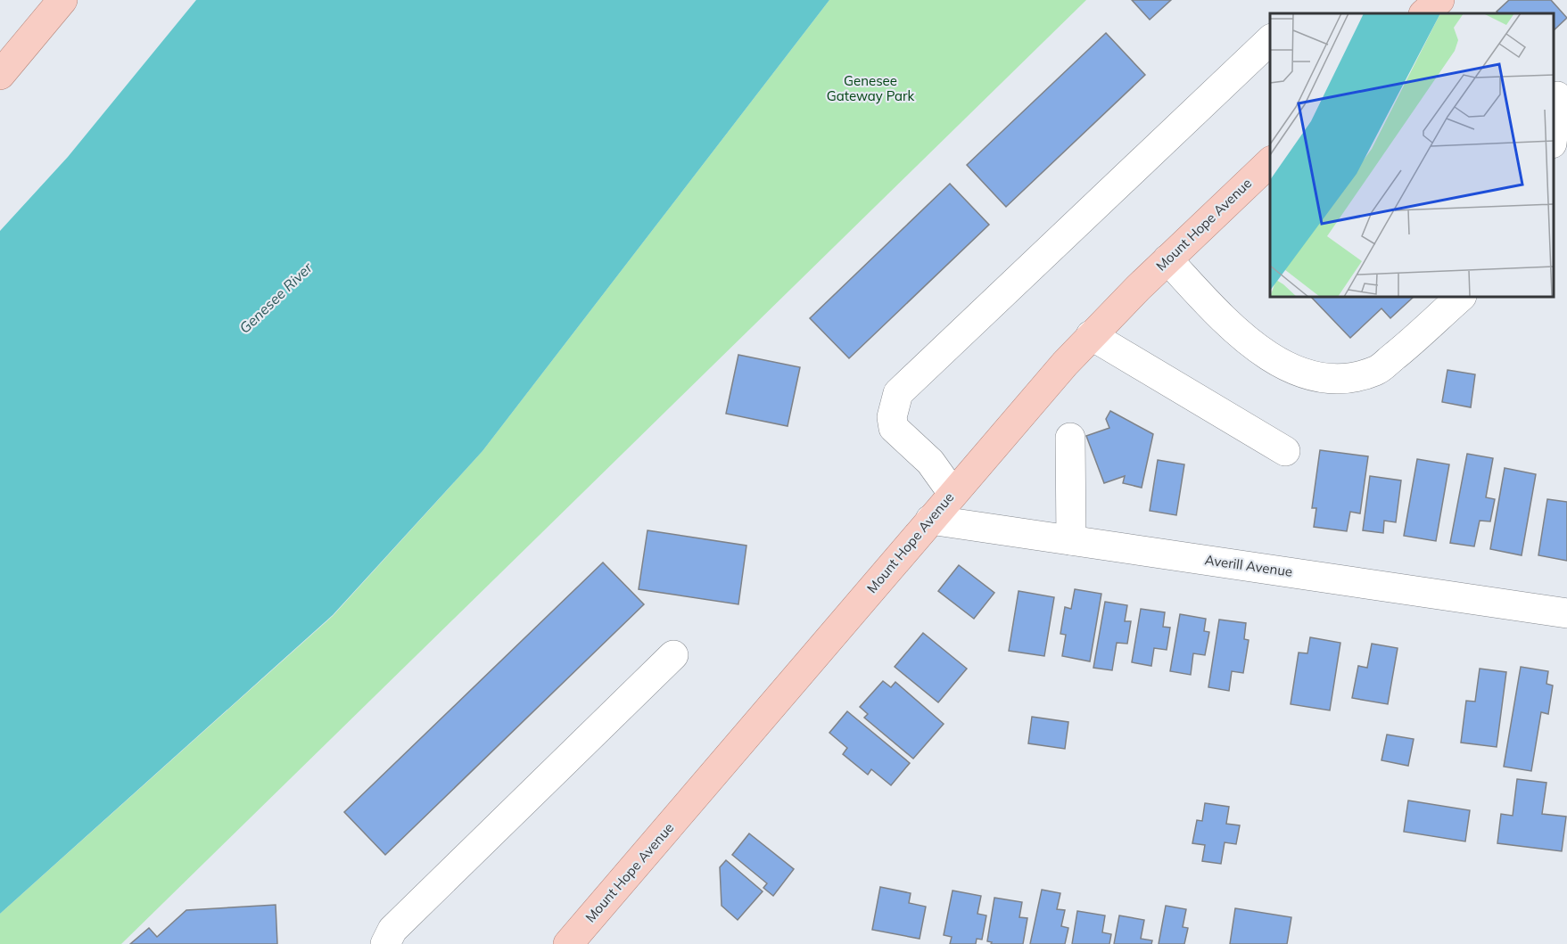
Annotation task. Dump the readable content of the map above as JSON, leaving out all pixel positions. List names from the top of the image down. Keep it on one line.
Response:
{"streets":{"main road":["Mount Hope Avenue"],"street":["Averill Avenue"]},"crossings":[["Mount Hope Avenue","Averill Avenue"]],"water":["Genesee River"],"parks":["Genesee Gateway Park"]}
